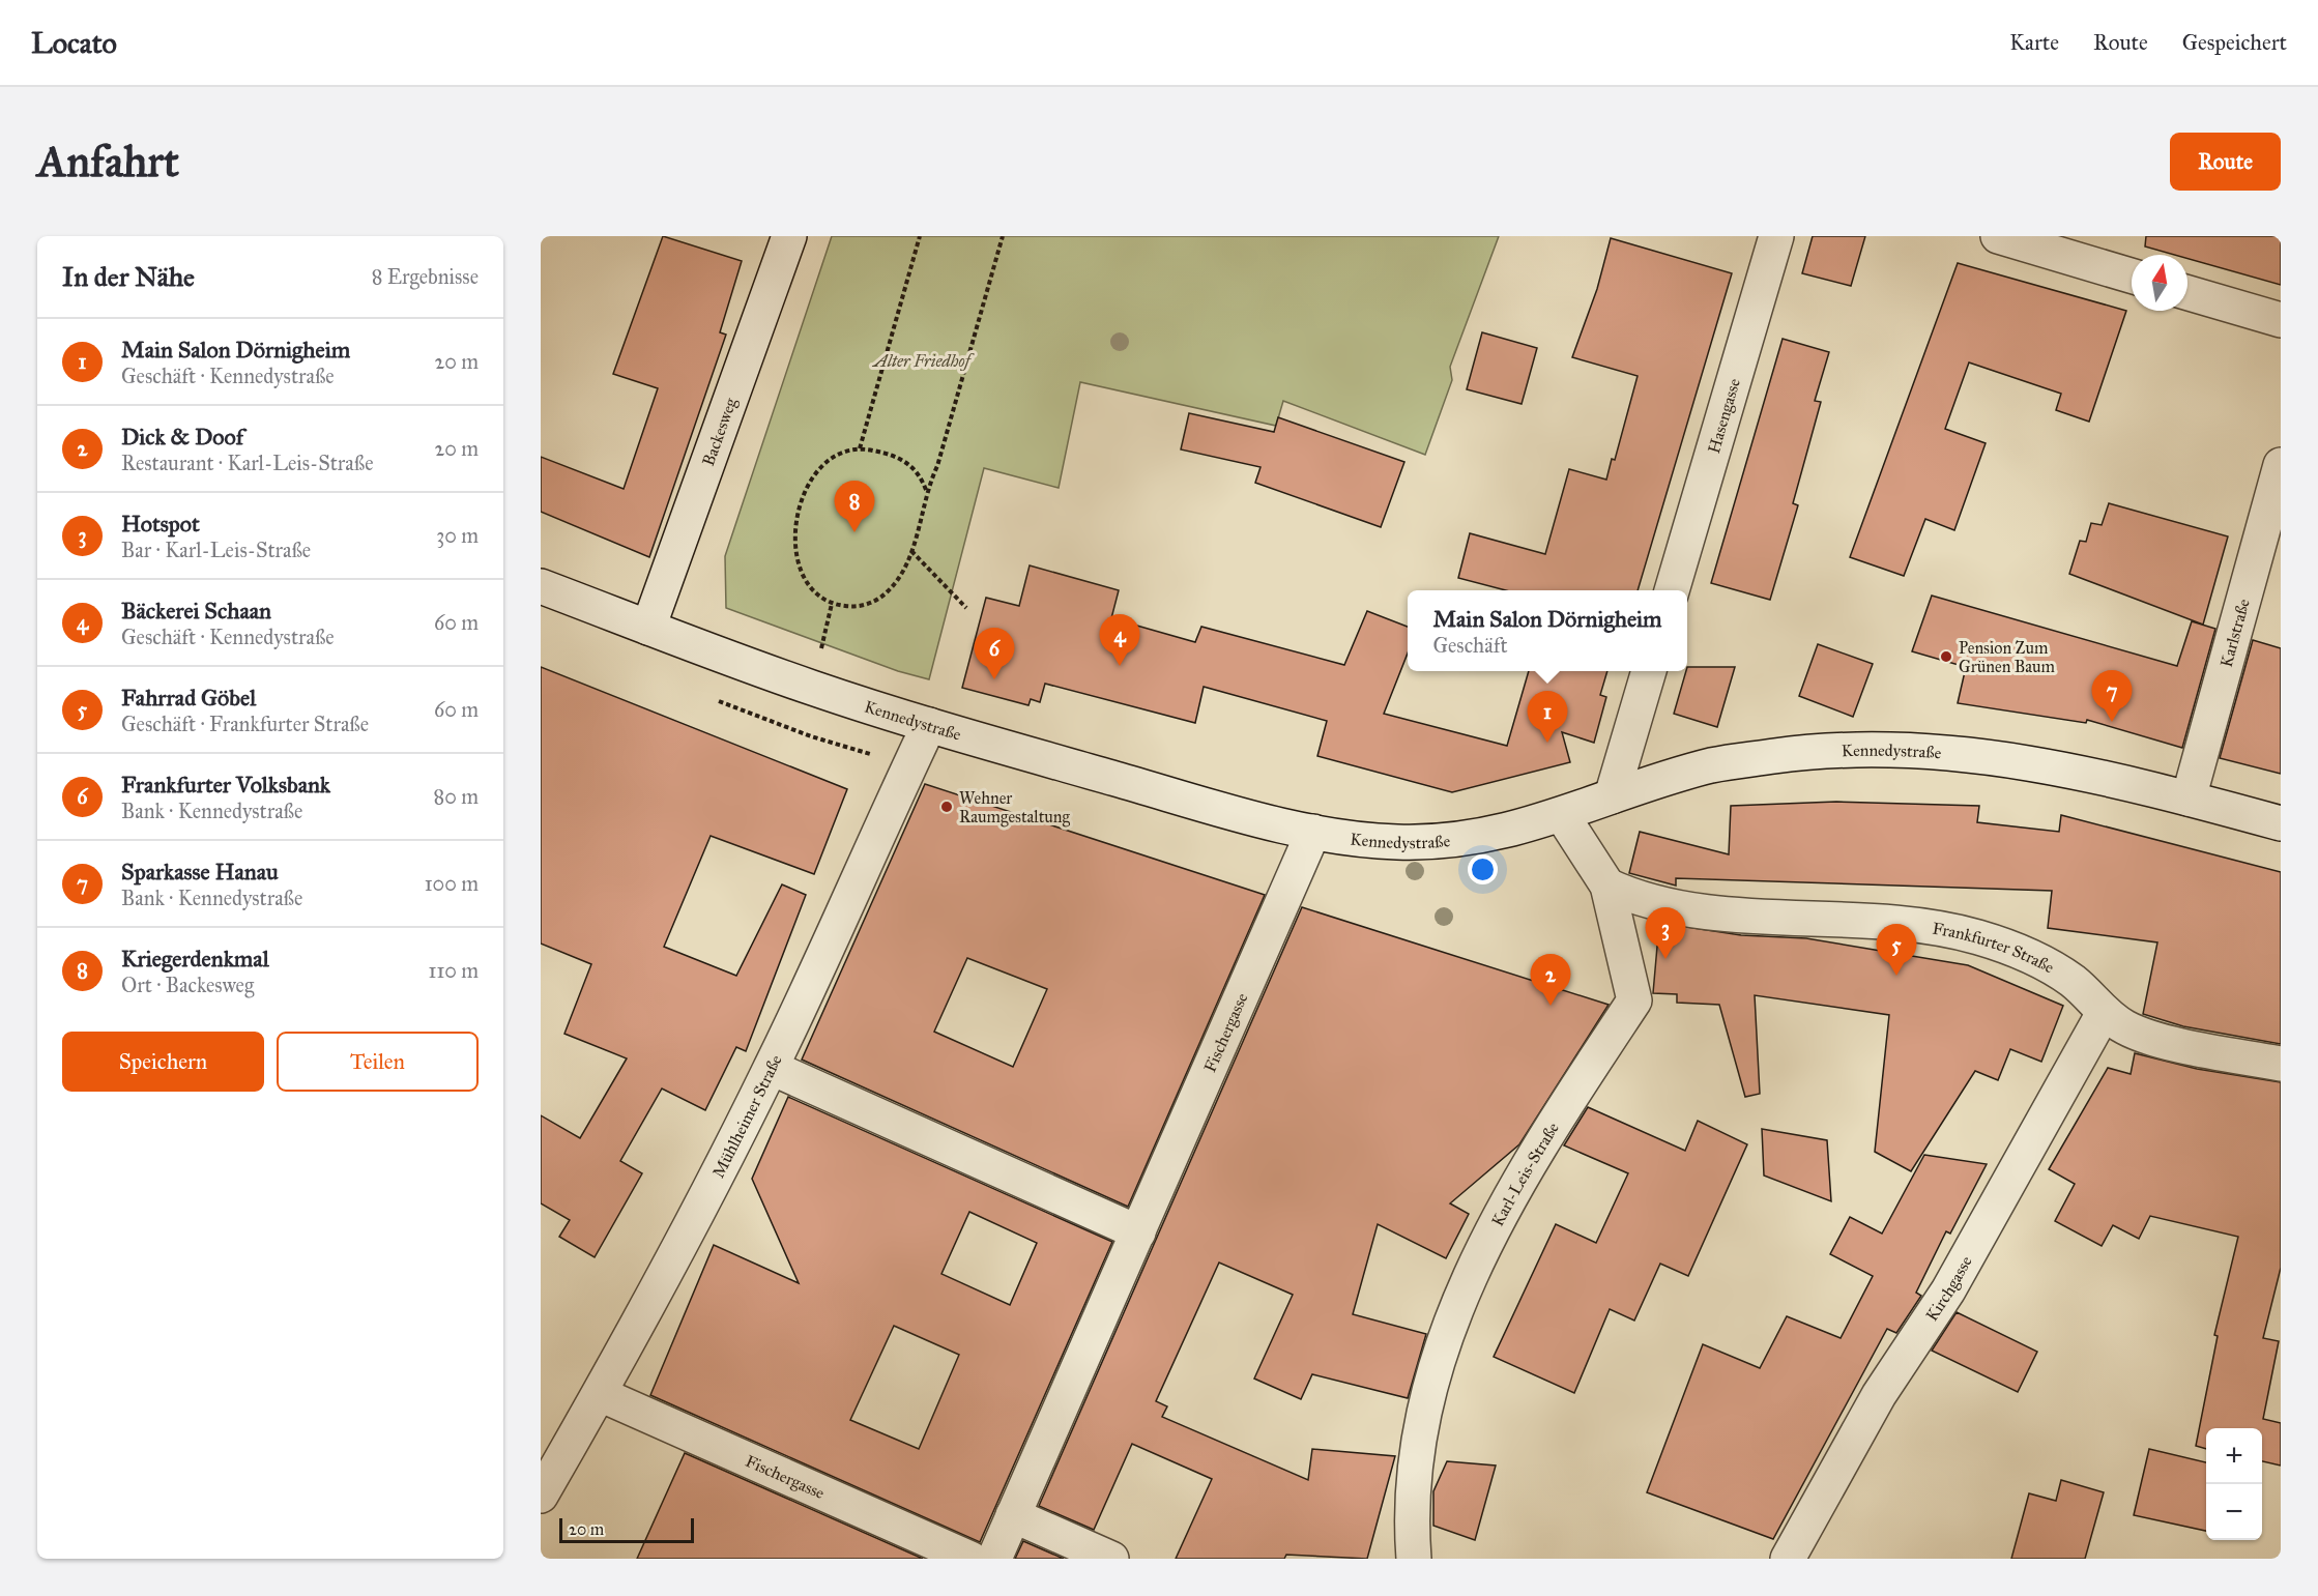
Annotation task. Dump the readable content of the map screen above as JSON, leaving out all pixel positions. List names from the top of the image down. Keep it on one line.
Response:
{"streets":{"street":["Hasengasse","Backesweg","Karlstraße","Kennedystraße","Frankfurter Straße","Fischergasse","Mühlheimer Straße","Karl-Leis-Straße","Kirchgasse"]},"crossings":[["Backesweg","Kennedystraße"],["Karlstraße","Kennedystraße"],["Kennedystraße","Fischergasse"],["Kennedystraße","Mühlheimer Straße"],["Kennedystraße","Karl-Leis-Straße"],["Frankfurter Straße","Karl-Leis-Straße"],["Frankfurter Straße","Kirchgasse"],["Fischergasse","Mühlheimer Straße"]],"parks":["Alter Friedhof"],"places":["Pension Zum Grünen Baum","Wehner Raumgestaltung"],"scale_bar":"20 m","north":"top","page":{"header":"Locato","nav":["Karte","Route","Gespeichert"],"buttons":["Route",["Speichern","Teilen"]],"title":"Anfahrt","heading":["In der Nähe","8 Ergebnisse"],"list":[{"mark":"1","name":"Main Salon Dörnigheim","note":"Geschäft · Kennedystraße","value":"20 m"},{"mark":"2","name":"Dick & Doof","note":"Restaurant · Karl-Leis-Straße","value":"20 m"},{"mark":"3","name":"Hotspot","note":"Bar · Karl-Leis-Straße","value":"30 m"},{"mark":"4","name":"Bäckerei Schaan","note":"Geschäft · Kennedystraße","value":"60 m"},{"mark":"5","name":"Fahrrad Göbel","note":"Geschäft · Frankfurter Straße","value":"60 m"},{"mark":"6","name":"Frankfurter Volksbank","note":"Bank · Kennedystraße","value":"80 m"},{"mark":"7","name":"Sparkasse Hanau","note":"Bank · Kennedystraße","value":"100 m"},{"mark":"8","name":"Kriegerdenkmal","note":"Ort · Backesweg","value":"110 m"}],"pins":["8","4","6","7","1","3","5","2"],"popup":["Main Salon Dörnigheim","Geschäft"],"map_buttons":["+","−"],"scale":"20 m"}}
